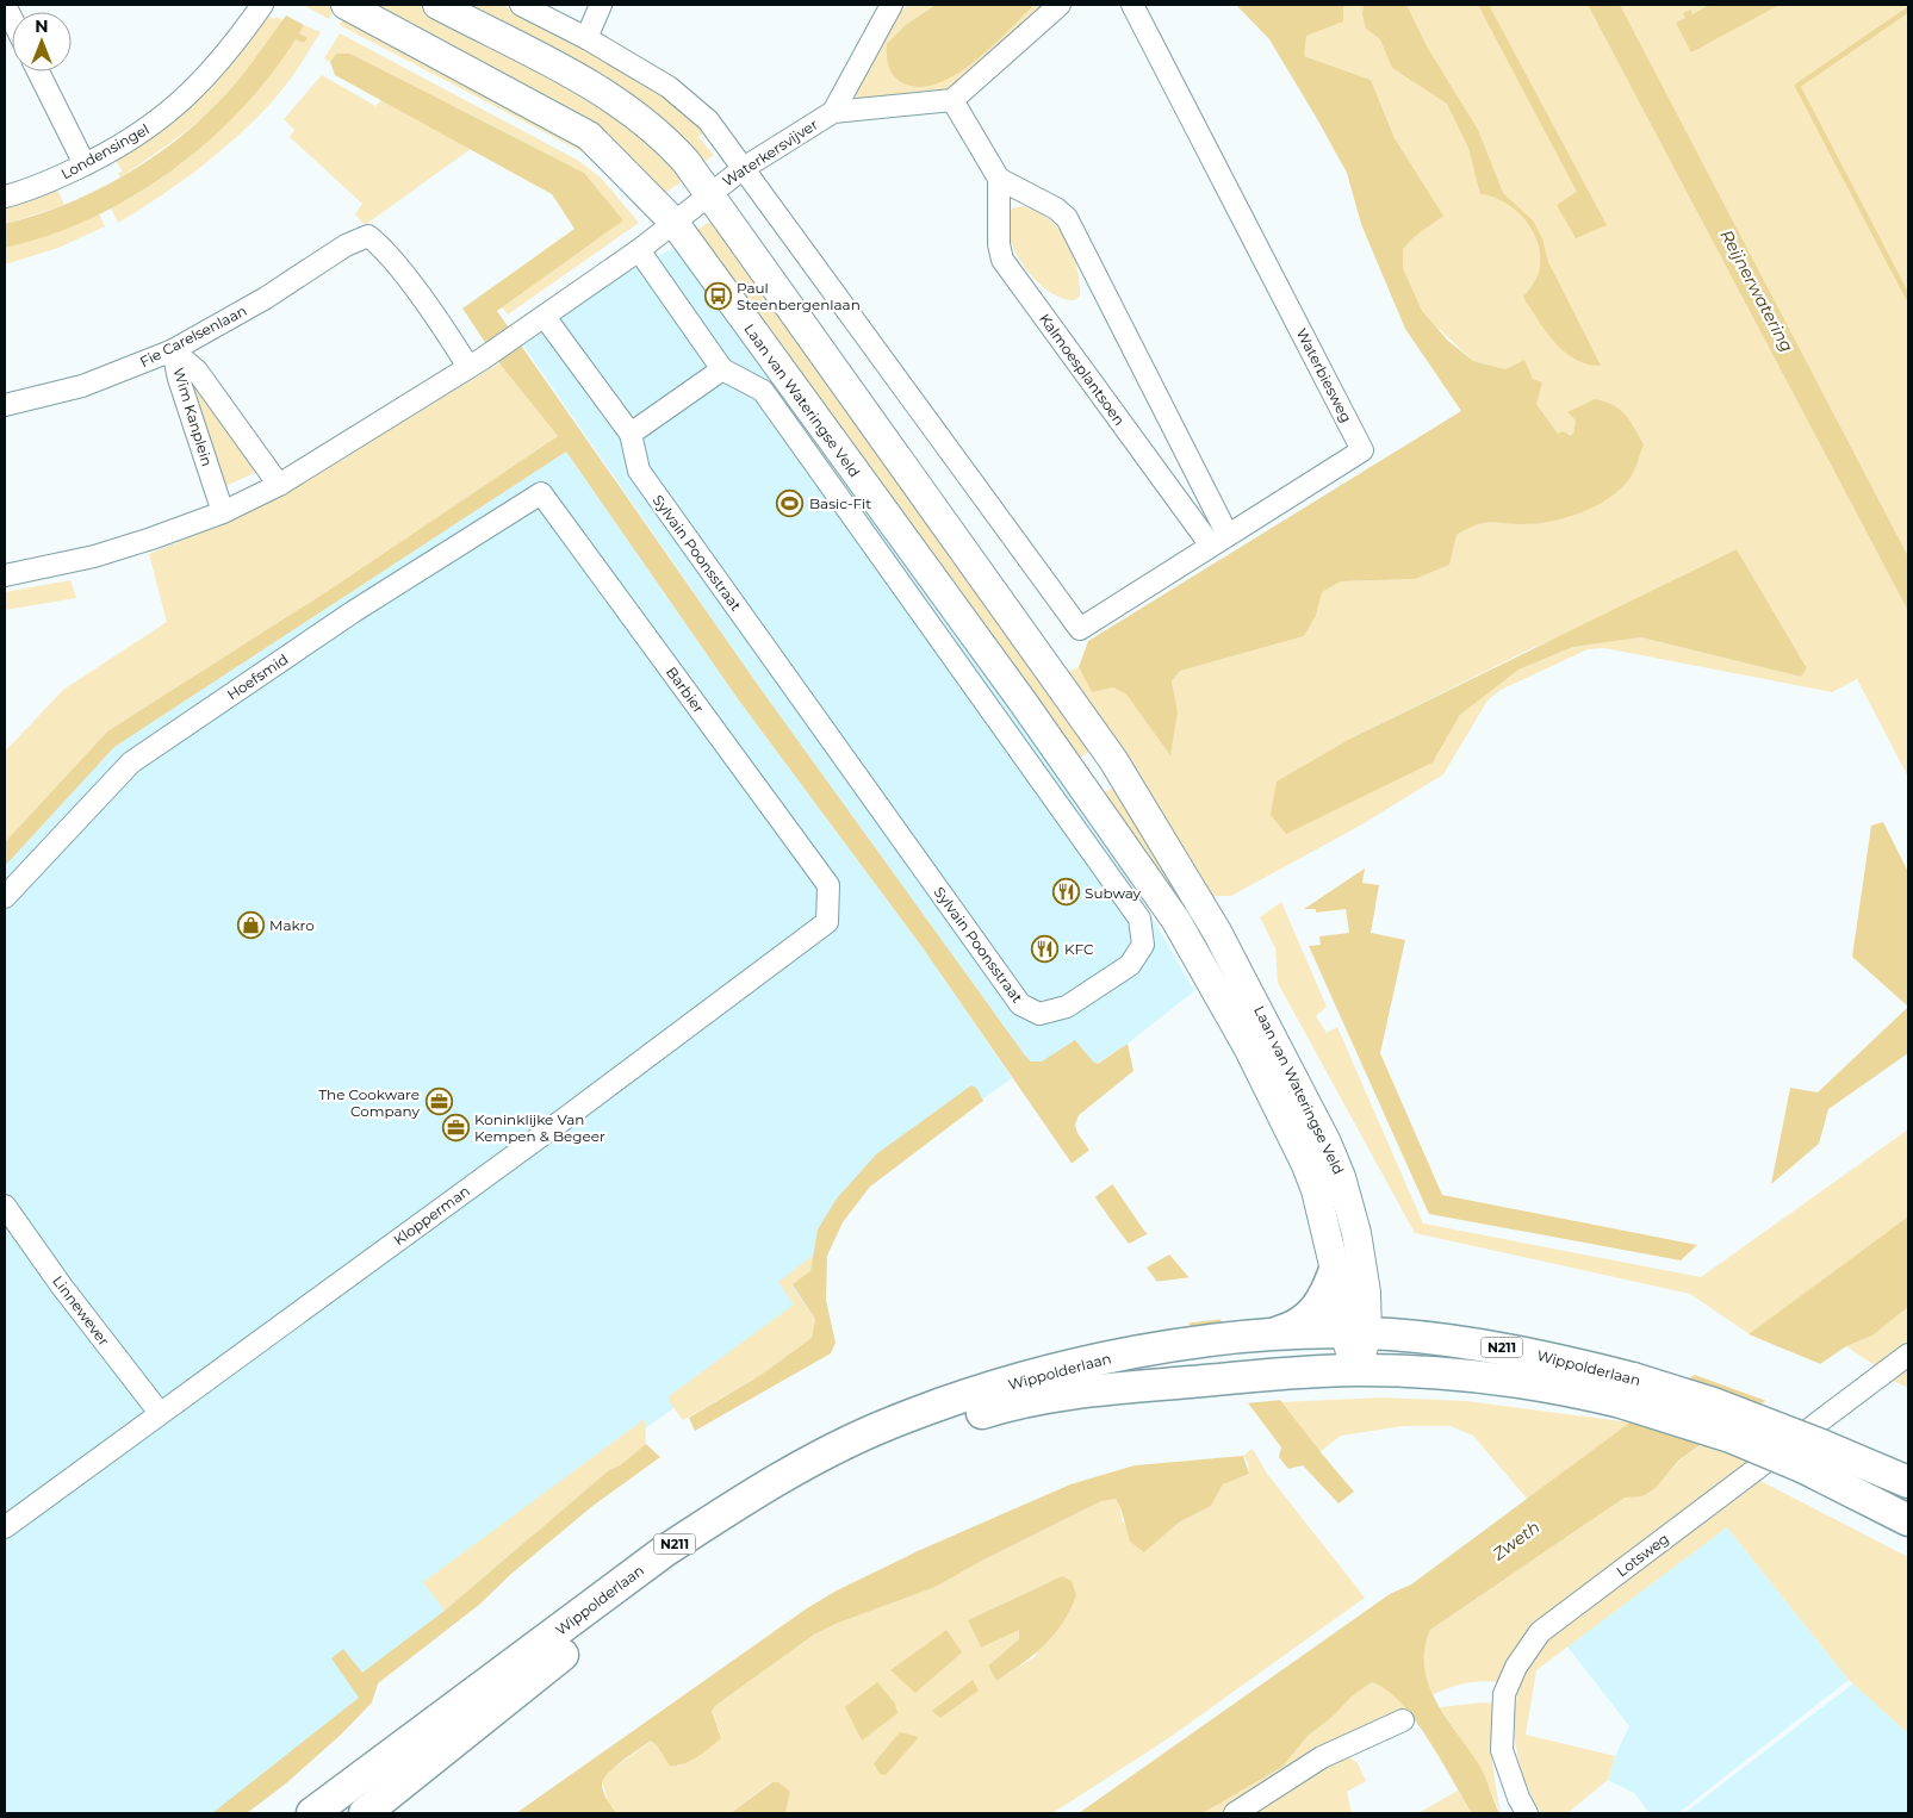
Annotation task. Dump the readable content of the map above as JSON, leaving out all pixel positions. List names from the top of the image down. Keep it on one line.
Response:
{"streets":{"main road":["N211","Wippolderlaan"],"street":["Londensingel","Waterkersvijver","Fie Carelsenlaan","Kalmoesplantsoen","Waterbiesweg","Laan van Wateringse Veld","Wim Kanplein","Sylvain Poonsstraat","Hoefsmid","Barbier","Klopperman","Linnewever","Lotsweg"]},"crossings":[["Waterkersvijver","Waterbiesweg"],["Waterkersvijver","Laan van Wateringse Veld"],["Fie Carelsenlaan","Wim Kanplein"],["Kalmoesplantsoen","Waterbiesweg"],["Laan van Wateringse Veld","Wippolderlaan"],["Hoefsmid","Barbier"],["Barbier","Klopperman"],["Klopperman","Linnewever"]],"water":["Reijnerwatering","Zweth"],"places":{"bus stop":["Paul Steenbergenlaan"],"sports":["Basic-Fit"],"restaurant":["Subway","KFC"],"shop":["Makro"],"office":["The Cookware Company","Koninklijke Van Kempen & Begeer"]},"north":"top"}
